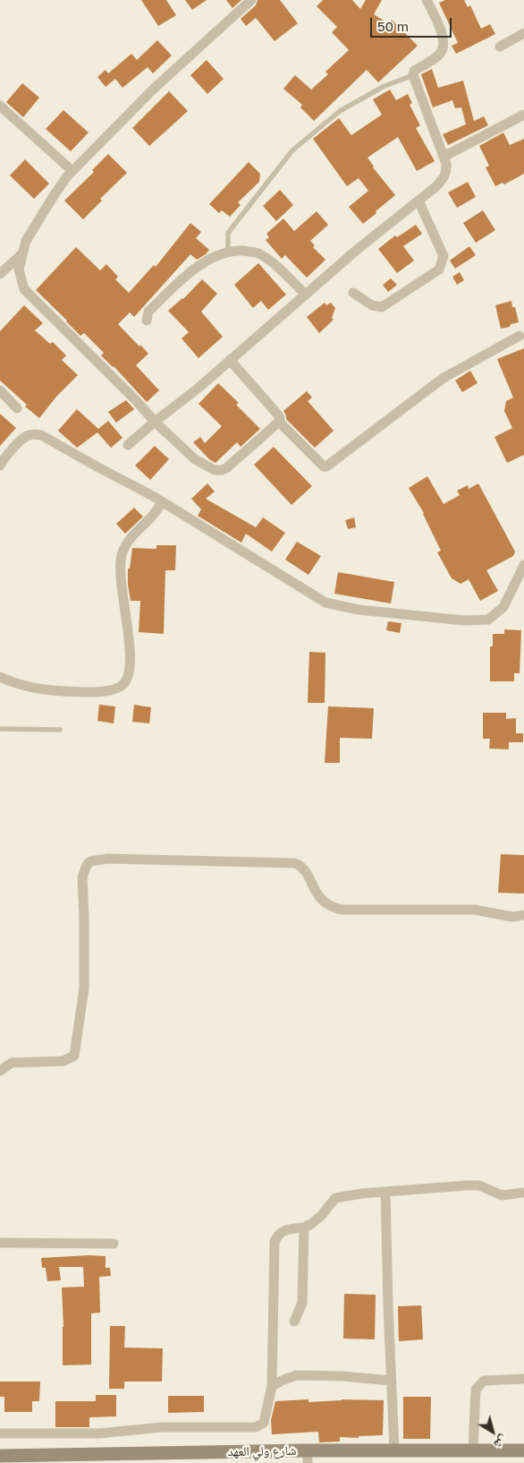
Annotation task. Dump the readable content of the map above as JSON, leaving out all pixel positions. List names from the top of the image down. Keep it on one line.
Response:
{"streets":{"main road":["شارع ولي العهد"]},"scale_bar":"50 m","north":"bottom right"}
